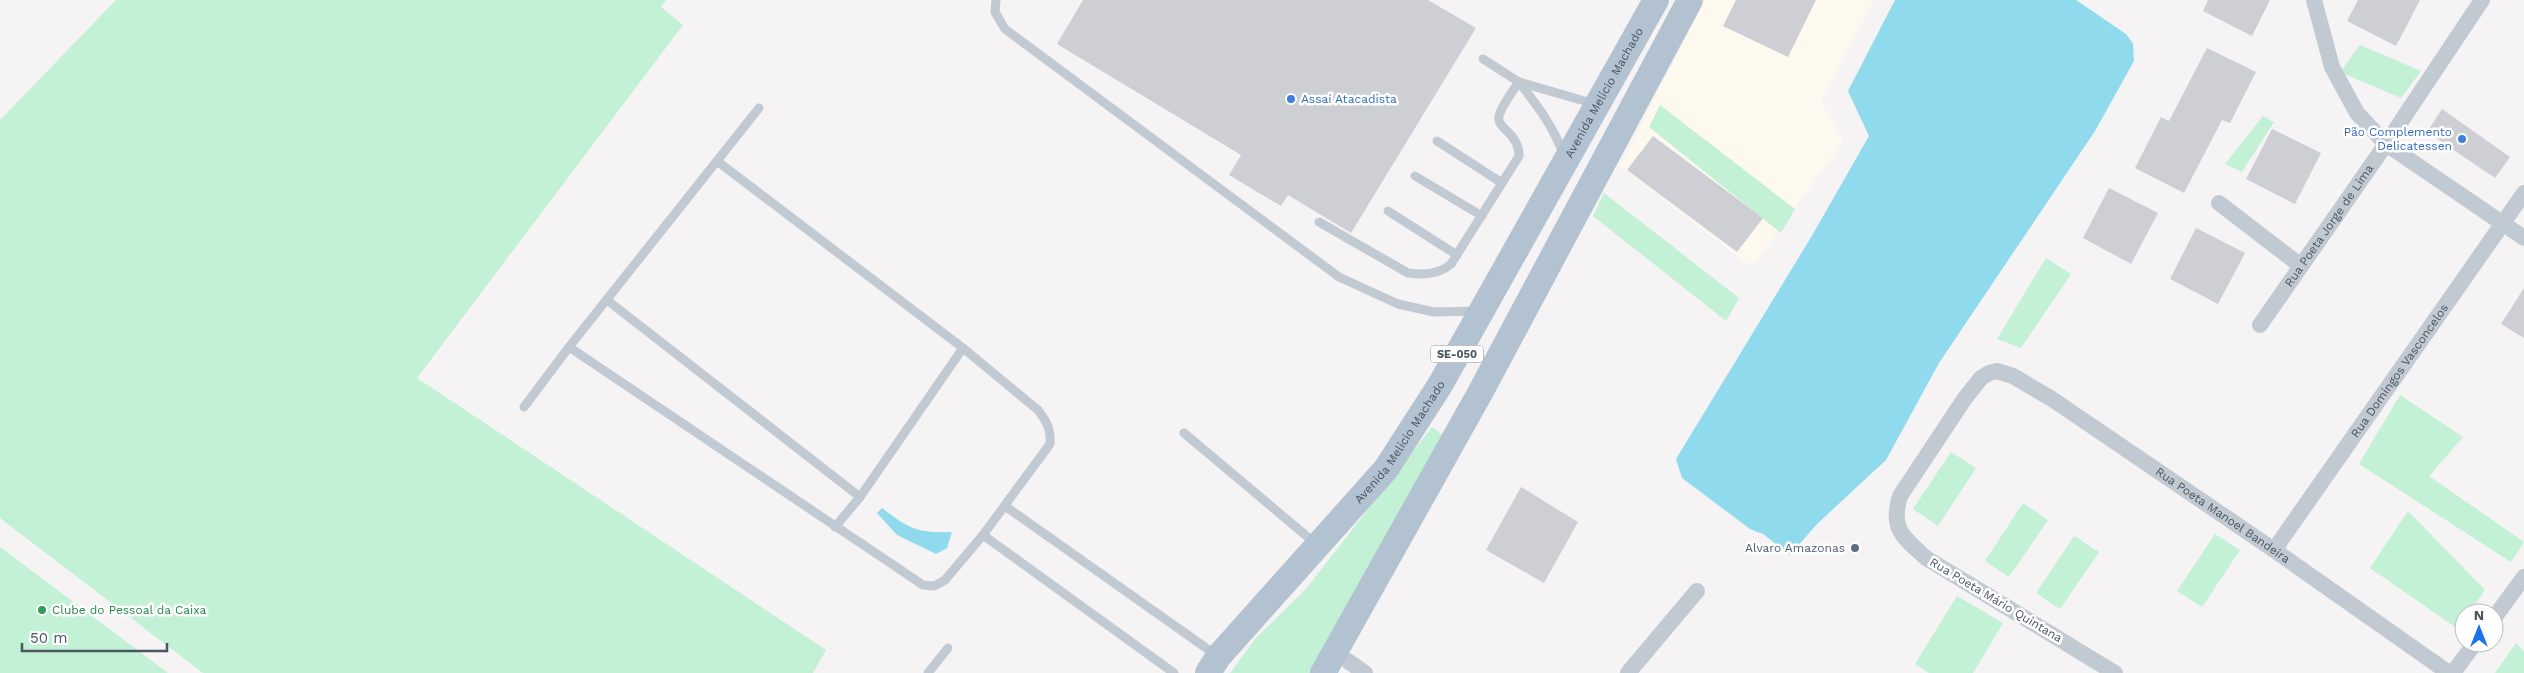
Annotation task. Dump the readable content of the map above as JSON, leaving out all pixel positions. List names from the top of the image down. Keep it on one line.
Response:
{"streets":{"main road":["Avenida Melício Machado","SE-050"],"street":["Rua Poeta Jorge de Lima","Rua Domingos Vasconcelos","Rua Poeta Manoel Bandeira","Rua Poeta Mário Quintana"]},"crossings":[["Rua Domingos Vasconcelos","Rua Poeta Manoel Bandeira"],["Rua Poeta Manoel Bandeira","Rua Poeta Mário Quintana"]],"places":["Assaí Atacadista","Pão Complemento Delicatessen","Alvaro Amazonas","Clube do Pessoal da Caixa"],"scale_bar":"50 m","north":"top"}
